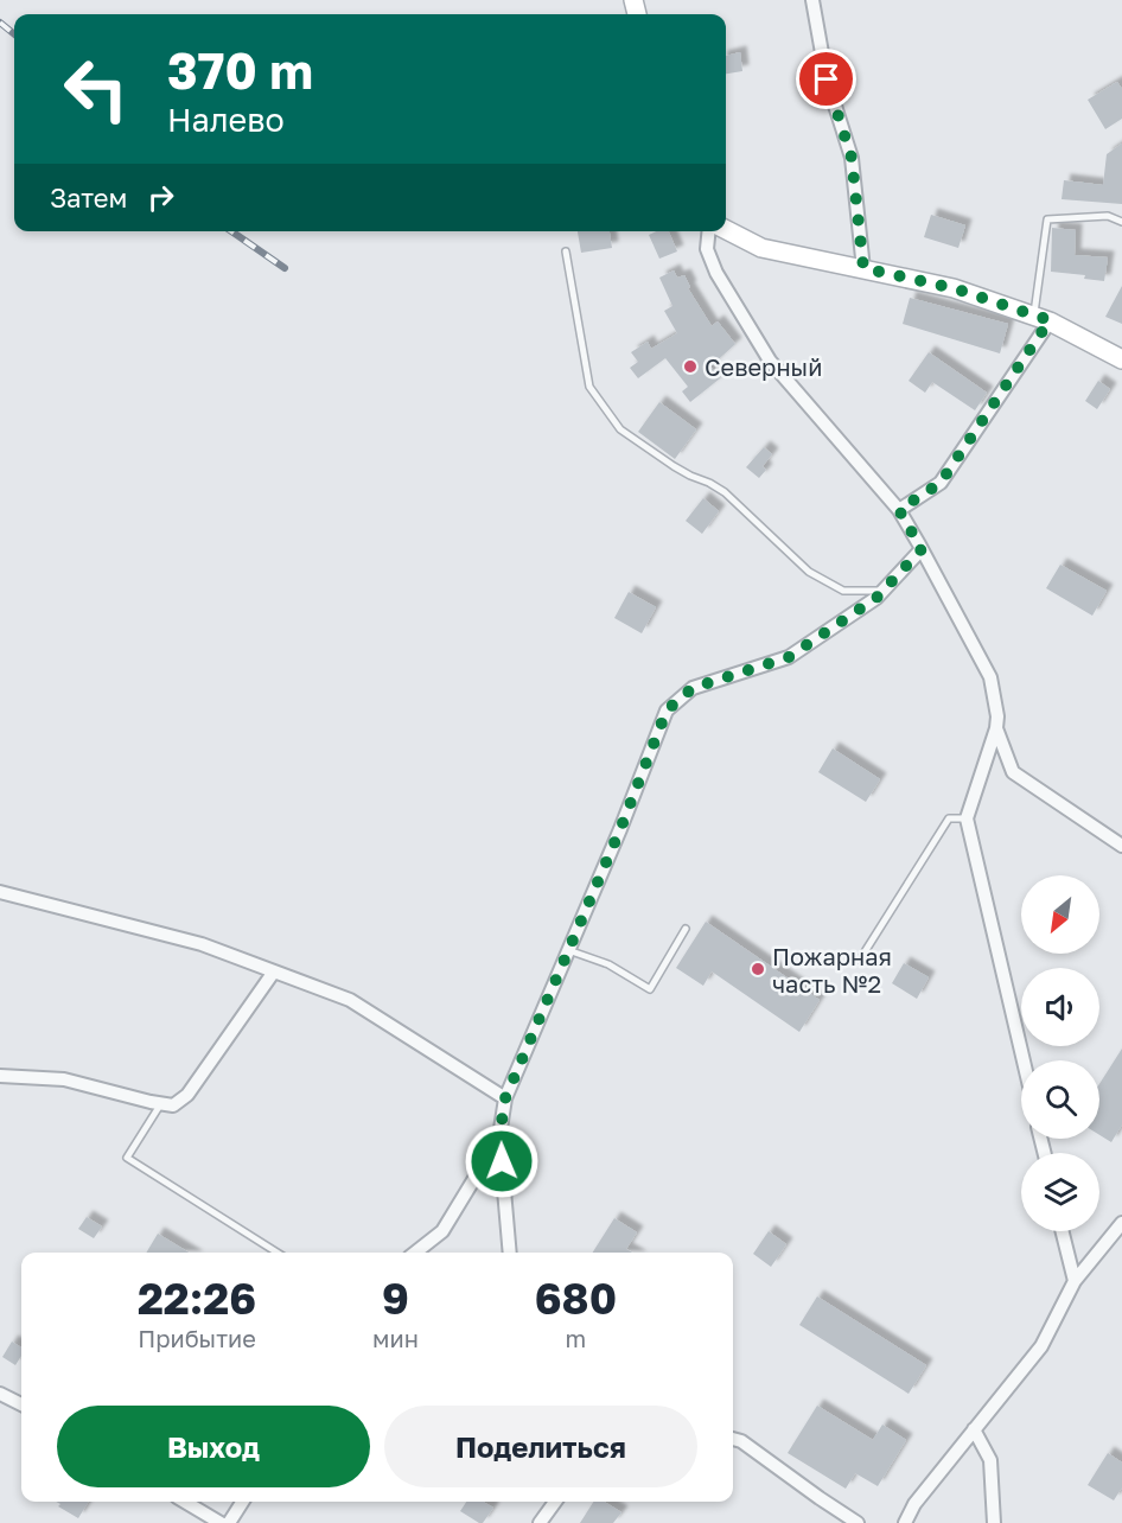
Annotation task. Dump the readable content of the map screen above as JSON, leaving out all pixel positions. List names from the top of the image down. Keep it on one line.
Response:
{"places":["Северный","Пожарная часть №2"],"north":"bottom left","page":{"turn":["370 m","Налево"],"then":"Затем","eta":["22:26","Прибытие","9","мин","680","m"],"buttons":["Выход","Поделиться"]}}
